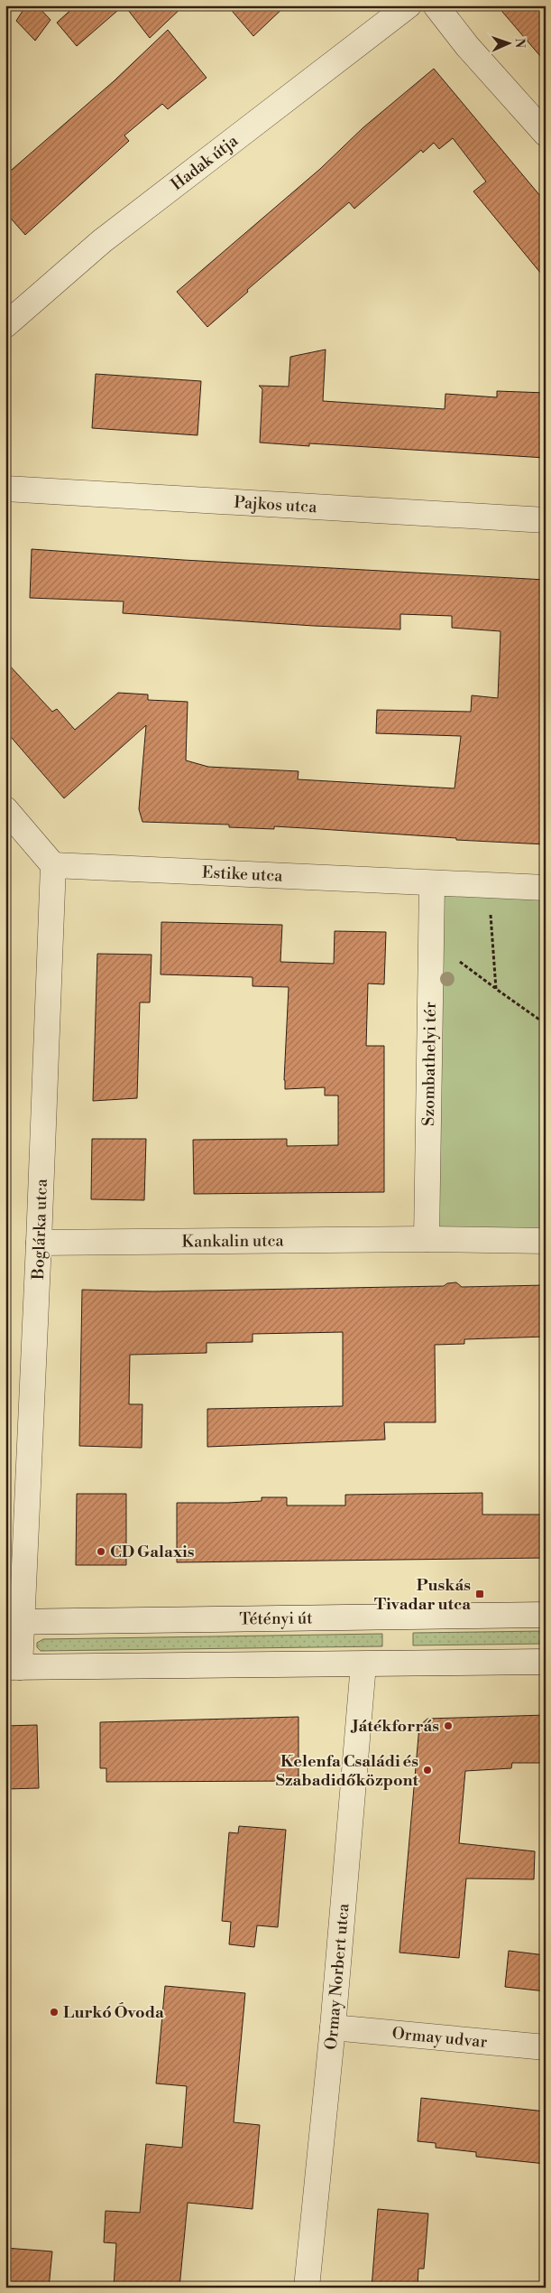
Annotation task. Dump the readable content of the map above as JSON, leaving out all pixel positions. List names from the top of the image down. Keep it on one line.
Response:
{"streets":{"street":["Hadak útja","Pajkos utca","Estike utca","Szombathelyi tér","Boglárka utca","Kankalin utca","Tétényi út","Ormay Norbert utca","Ormay udvar"]},"crossings":[["Estike utca","Szombathelyi tér"],["Estike utca","Boglárka utca"],["Szombathelyi tér","Kankalin utca"],["Boglárka utca","Kankalin utca"],["Boglárka utca","Tétényi út"],["Ormay Norbert utca","Ormay udvar"]],"places":{"other":["CD Galaxis","Játékforrás","Kelenfa Családi és Szabadidőközpont","Lurkó Óvoda"],"transit":["Puskás Tivadar utca"]},"north":"right"}
